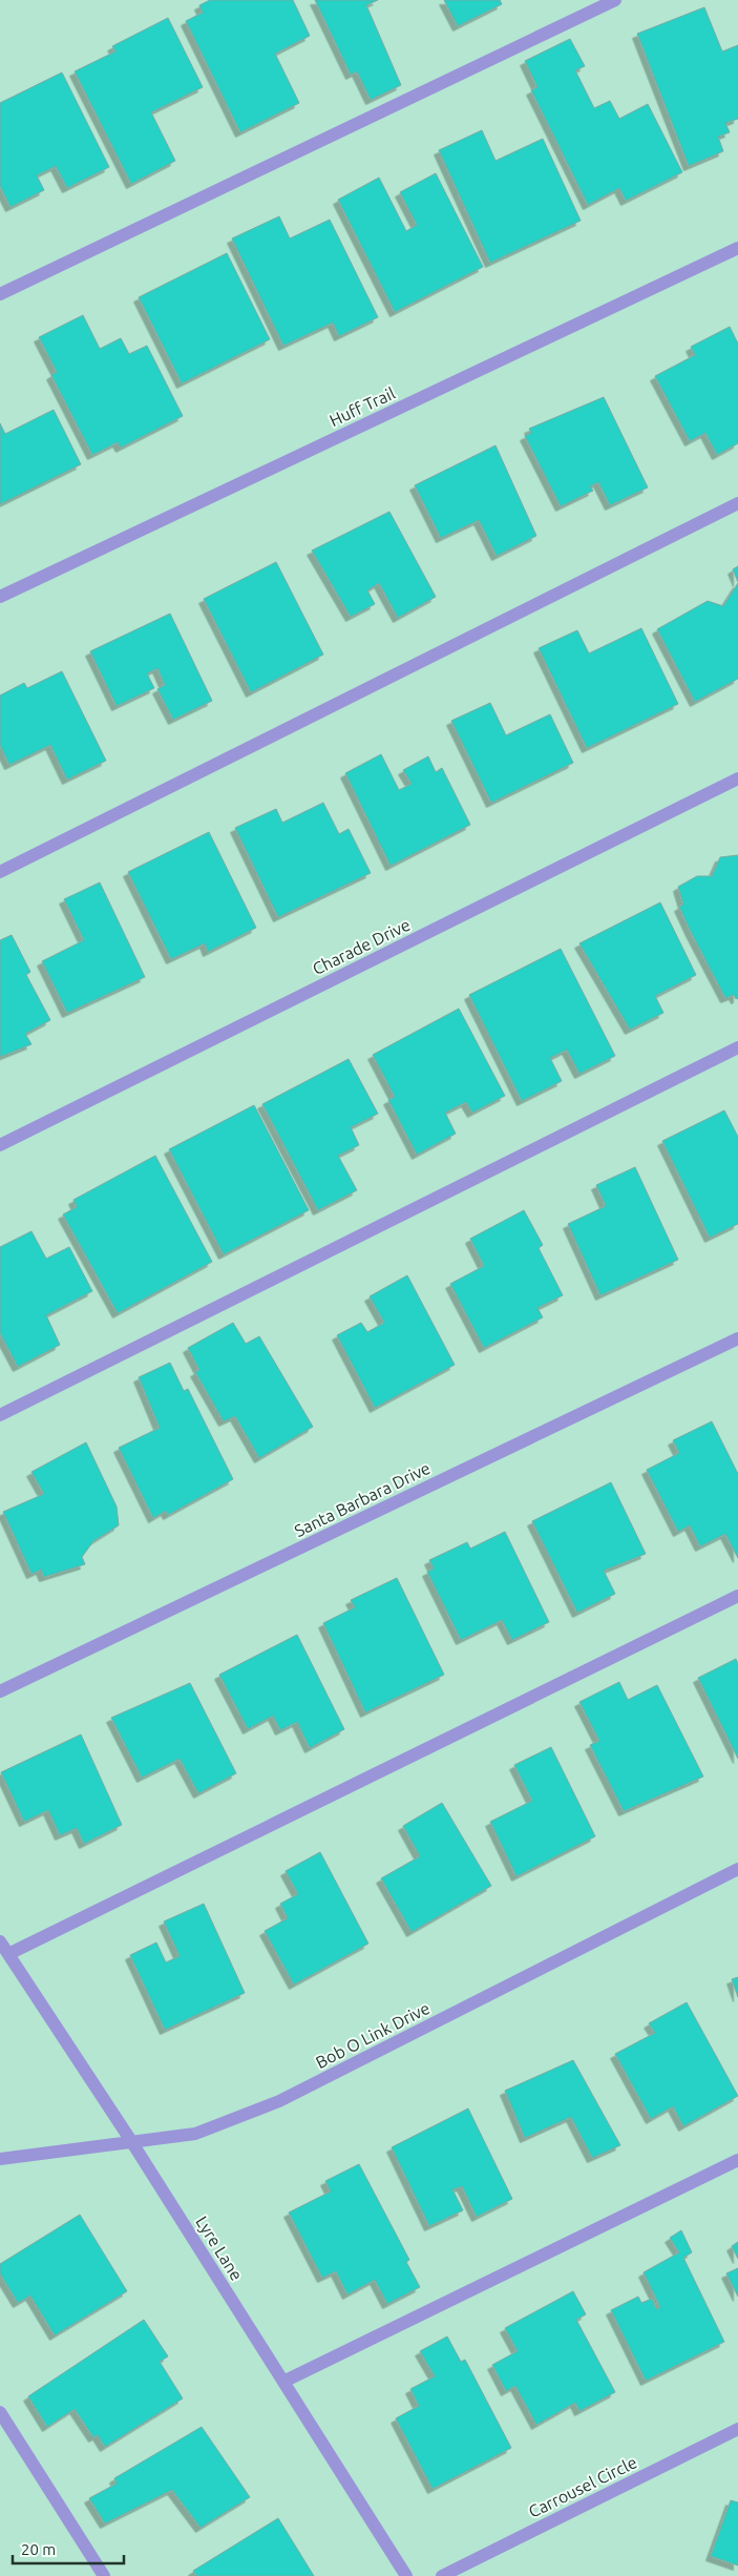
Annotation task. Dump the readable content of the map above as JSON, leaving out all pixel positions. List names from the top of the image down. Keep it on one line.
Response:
{"streets":{"street":["Huff Trail","Charade Drive","Santa Barbara Drive","Bob O Link Drive","Lyre Lane","Carrousel Circle"]},"crossings":[["Bob O Link Drive","Lyre Lane"]],"scale_bar":"20 m"}
